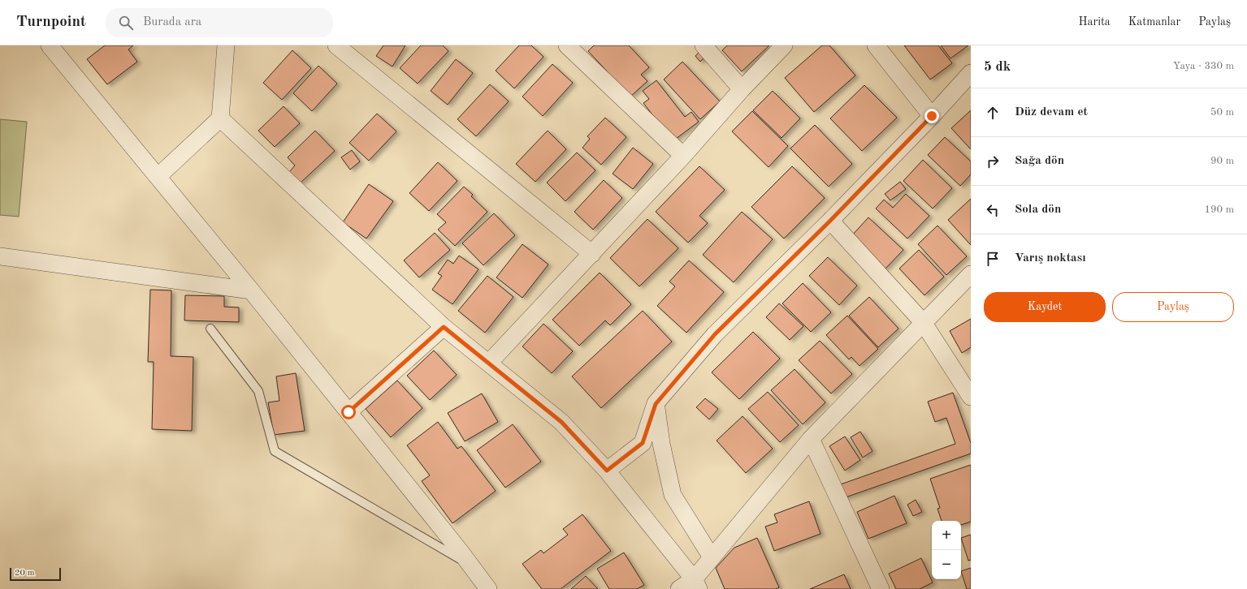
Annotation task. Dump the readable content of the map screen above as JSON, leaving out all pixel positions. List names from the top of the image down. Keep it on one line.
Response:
{"scale_bar":"20 m","page":{"header":"Turnpoint","search":"Burada ara","nav":["Harita","Katmanlar","Paylaş"],"heading":["5 dk","Yaya · 330 m"],"list":[["Düz devam et","50 m"],["Sağa dön","90 m"],["Sola dön","190 m"],"Varış noktası"],"buttons":["Kaydet","Paylaş"],"map_buttons":["+","−"],"scale":"20 m"}}
